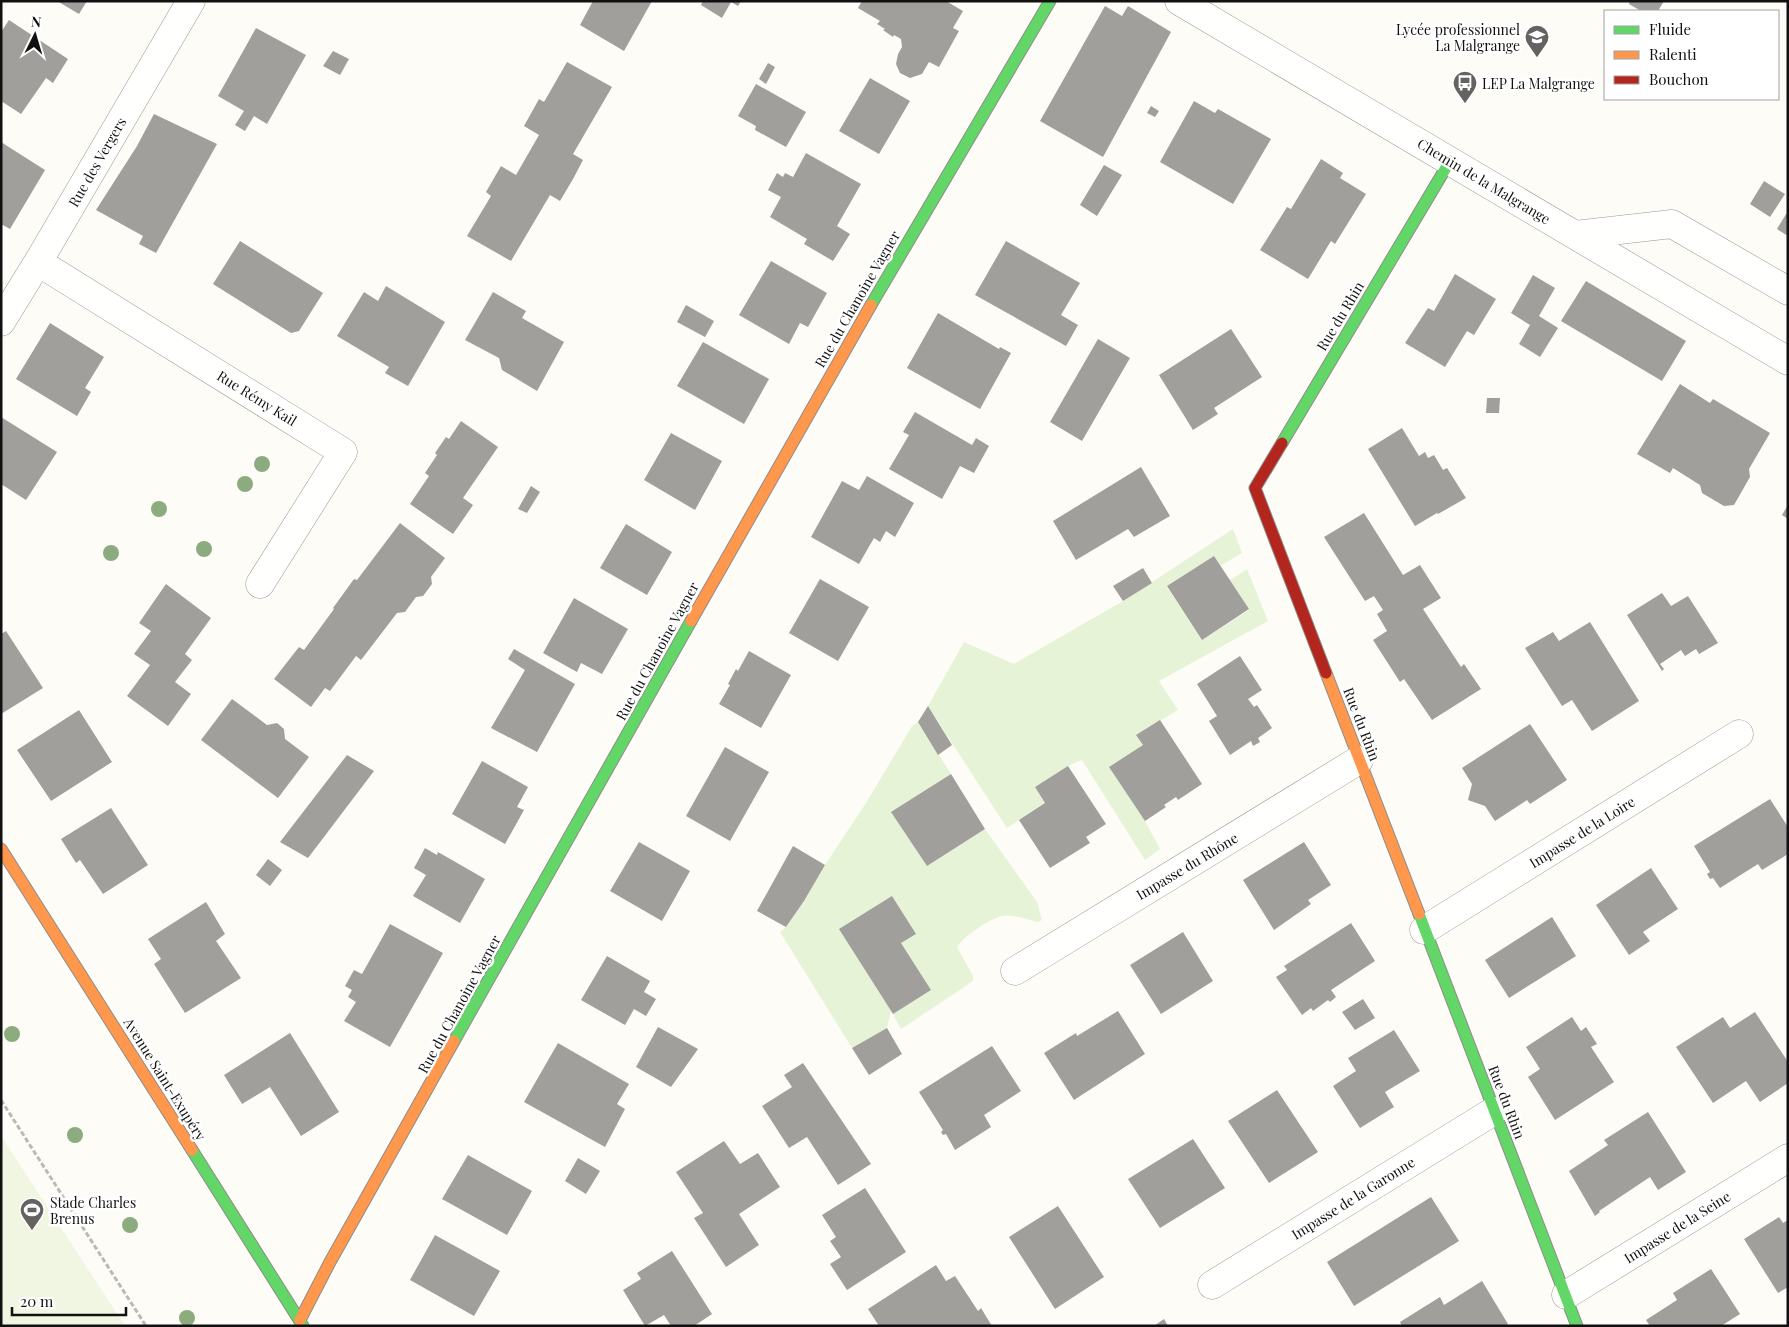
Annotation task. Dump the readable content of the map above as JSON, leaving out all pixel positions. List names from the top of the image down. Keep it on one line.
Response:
{"streets":{"street":["Rue des Vergers","Chemin de la Malgrange","Rue du Chanoine Vagner","Rue du Rhin","Rue Rémy Kail","Impasse de la Loire","Impasse du Rhône","Avenue Saint-Exupéry","Impasse de la Garonne","Impasse de la Seine"]},"crossings":[["Rue des Vergers","Rue Rémy Kail"],["Chemin de la Malgrange","Rue du Rhin"],["Rue du Chanoine Vagner","Avenue Saint-Exupéry"],["Rue du Rhin","Impasse de la Loire"],["Rue du Rhin","Impasse du Rhône"],["Rue du Rhin","Impasse de la Garonne"],["Rue du Rhin","Impasse de la Seine"]],"places":{"school or university":["Lycée professionnel La Malgrange"],"bus stop":["LEP La Malgrange"],"sports":["Stade Charles Brenus"]},"legend":["Fluide","Ralenti","Bouchon"],"scale_bar":"20 m","north":"top"}
